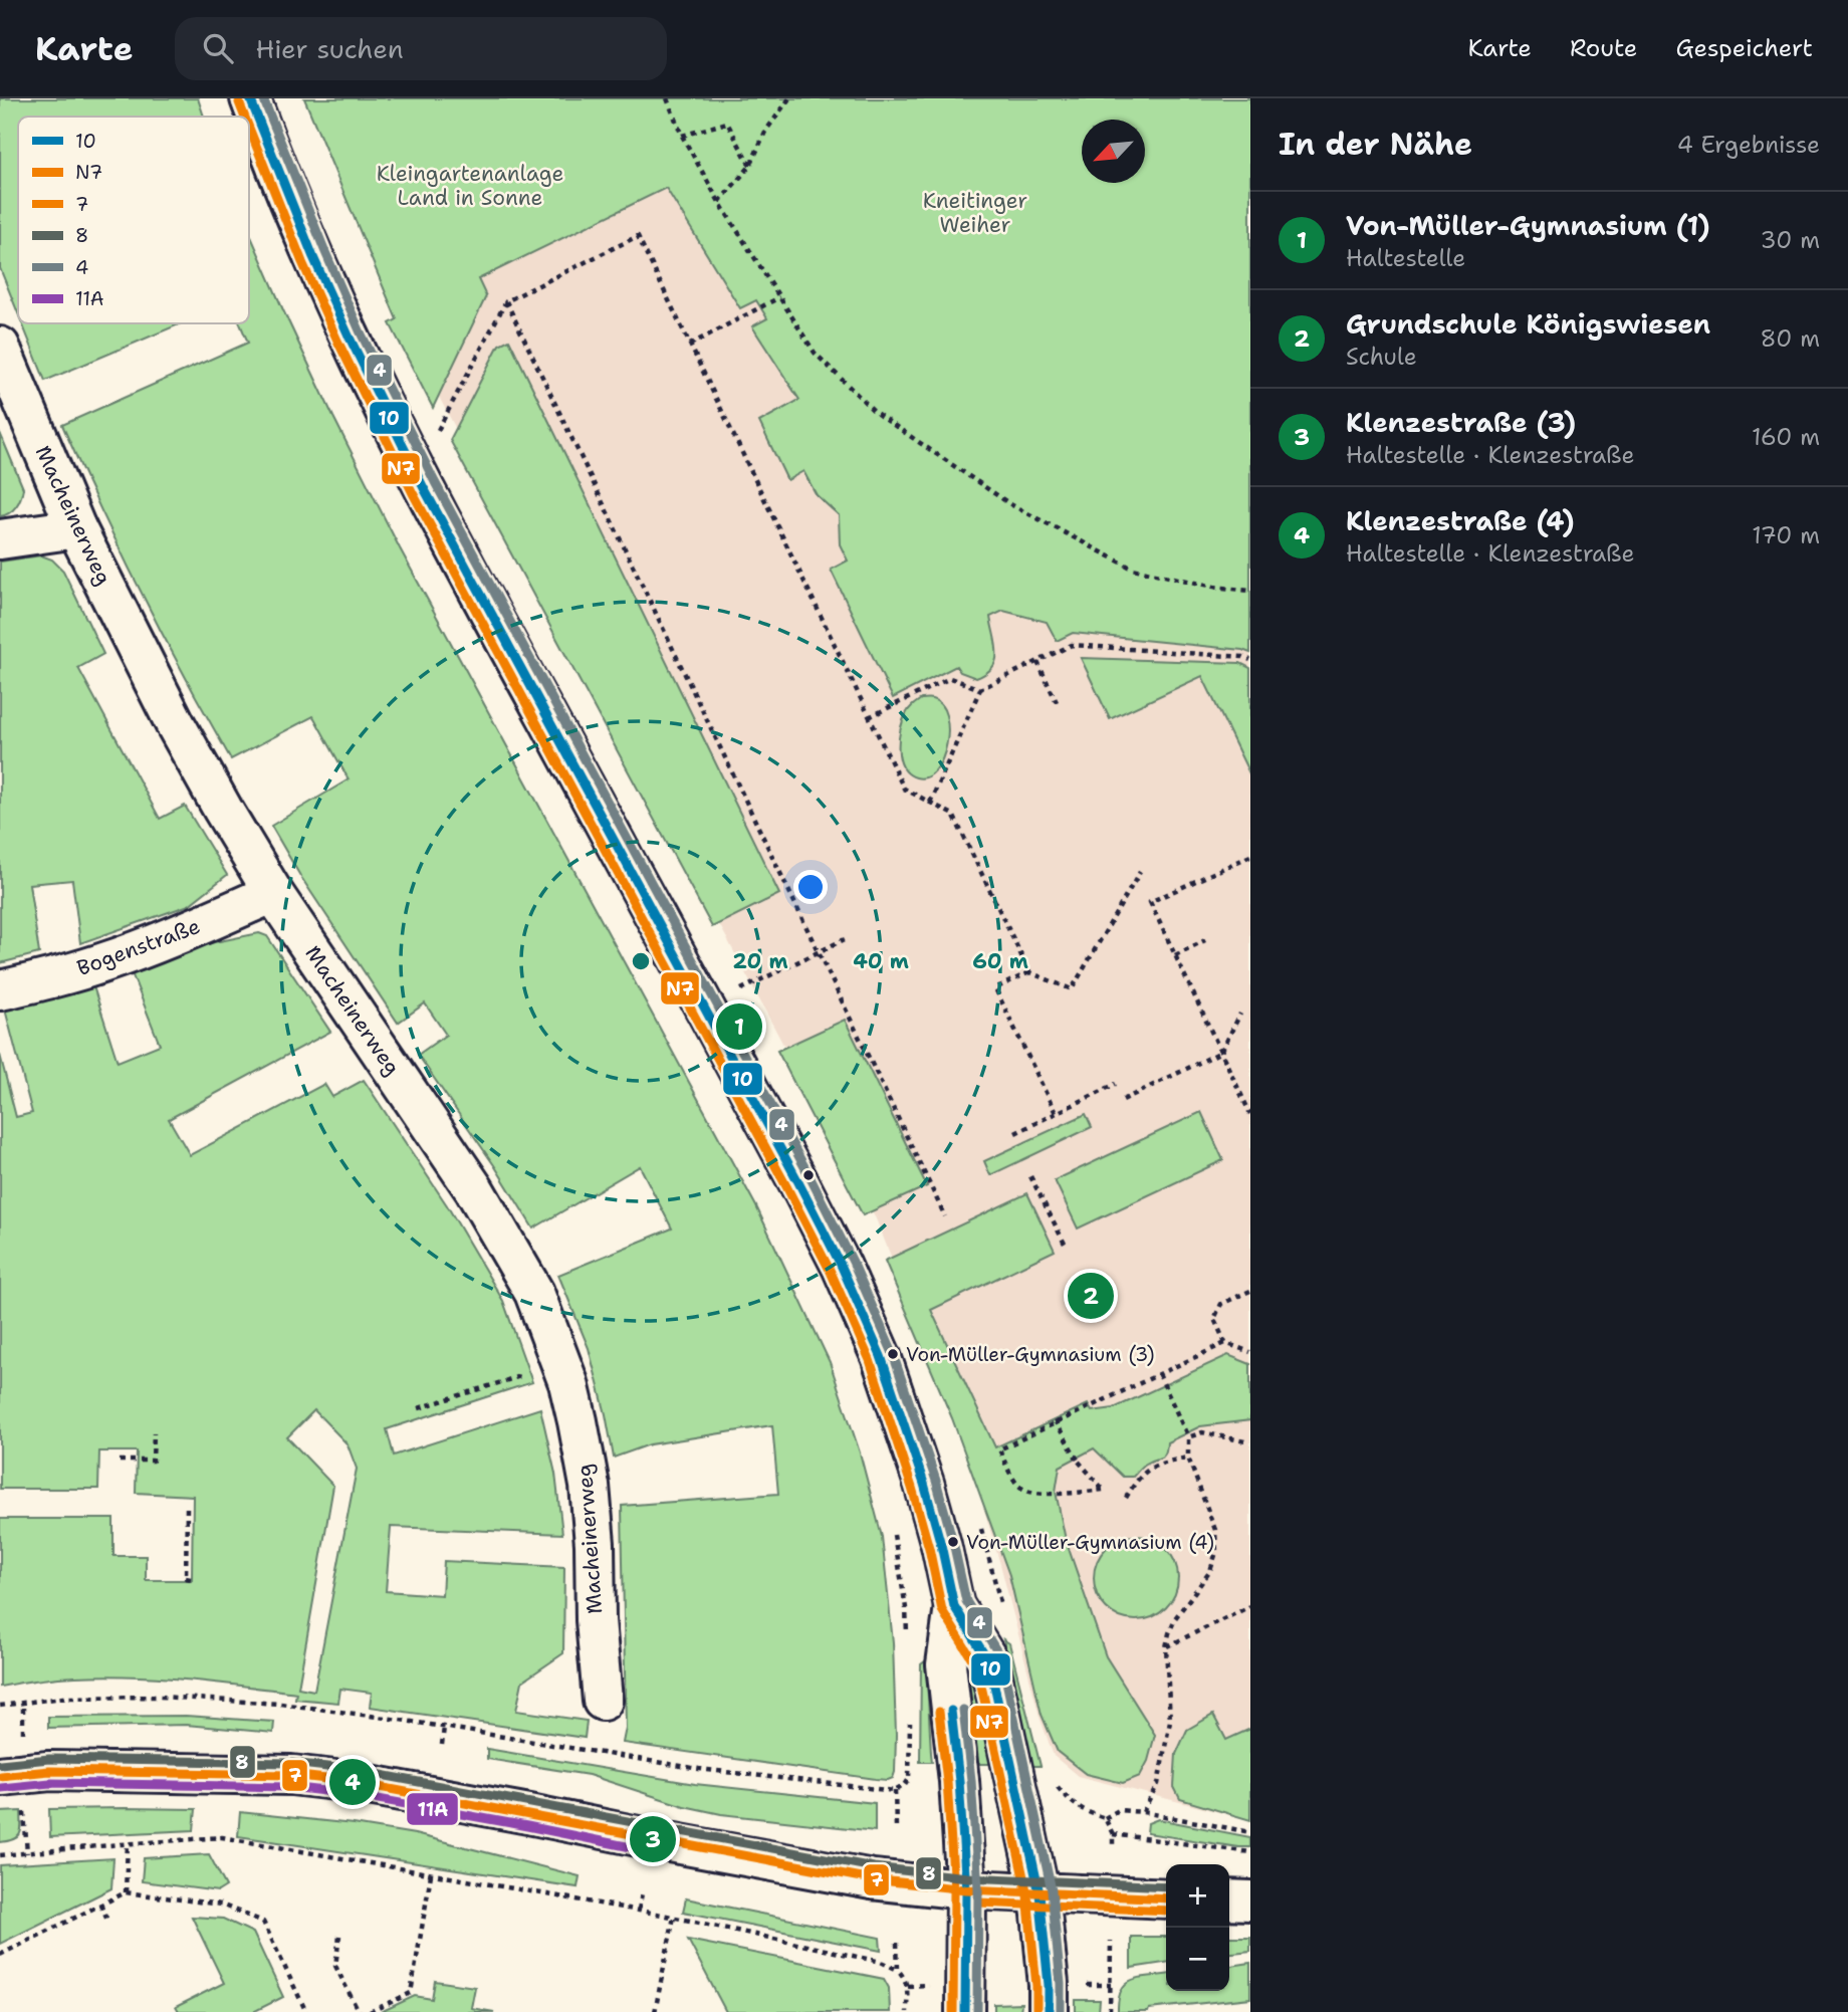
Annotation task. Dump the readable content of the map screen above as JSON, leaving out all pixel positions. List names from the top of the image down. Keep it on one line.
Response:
{"streets":{"street":["Macheinerweg","Bogenstraße"]},"crossings":[["Macheinerweg","Bogenstraße"]],"parks":["Kleingartenanlage Land in Sonne","Kneitinger Weiher"],"places":["Von-Müller-Gymnasium (3)","Von-Müller-Gymnasium (4)"],"lines":["transit line 10","transit line 4","transit line N7","transit line 8","transit line 7","transit line 11A"],"legend":["10","N7","7","8","4","11A"],"north":"bottom left","page":{"header":"Karte","search":"Hier suchen","nav":["Karte","Route","Gespeichert"],"heading":["In der Nähe","4 Ergebnisse"],"list":[{"mark":"1","name":"Von-Müller-Gymnasium (1)","note":"Haltestelle","value":"30 m"},{"mark":"2","name":"Grundschule Königswiesen","note":"Schule","value":"80 m"},{"mark":"3","name":"Klenzestraße (3)","note":"Haltestelle · Klenzestraße","value":"160 m"},{"mark":"4","name":"Klenzestraße (4)","note":"Haltestelle · Klenzestraße","value":"170 m"}],"pins":["1","2","4","3"],"map_buttons":["+","−"]},"rings":["20 m","40 m","60 m"]}
